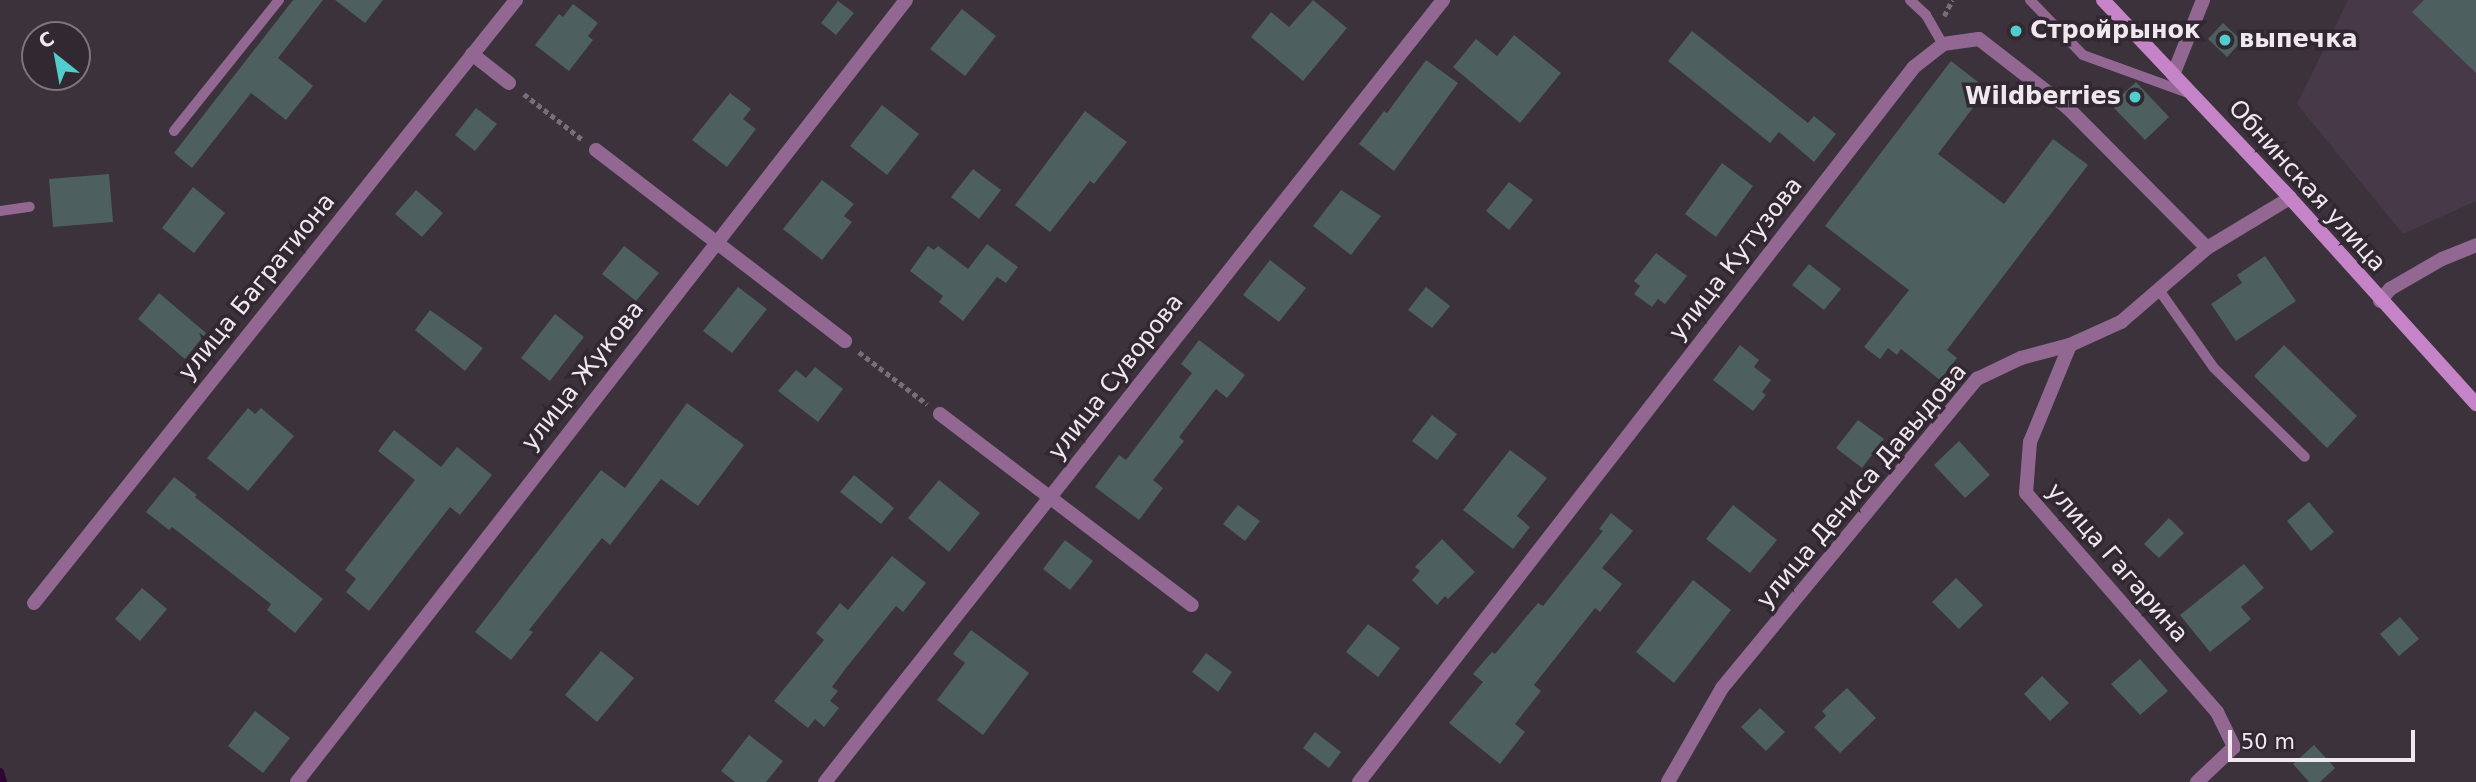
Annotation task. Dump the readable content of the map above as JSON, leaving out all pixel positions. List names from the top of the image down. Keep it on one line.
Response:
{"streets":{"street":["Обнинская улица","улица Кутузова","улица Багратиона","улица Жукова","улица Суворова","улица Дениса Давыдова","улица Гагарина"]},"crossings":[["Обнинская улица","улица Дениса Давыдова"],["улица Кутузова","улица Дениса Давыдова"],["улица Дениса Давыдова","улица Гагарина"]],"places":["Стройрынок","выпечка","Wildberries"],"scale_bar":"50 m","north":"top left"}
